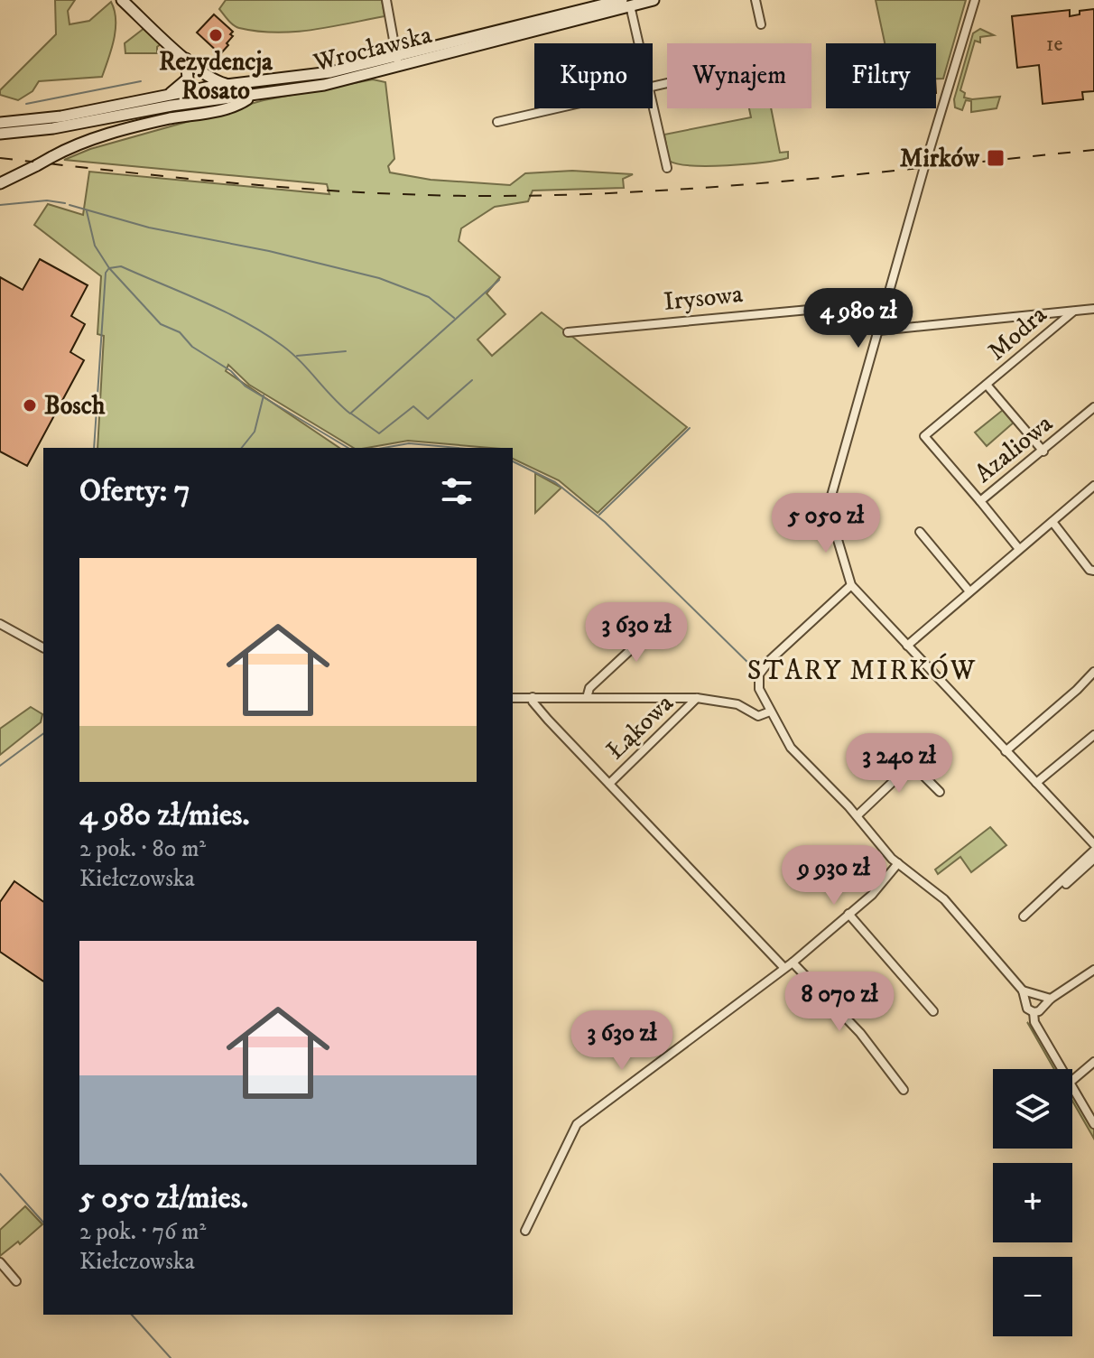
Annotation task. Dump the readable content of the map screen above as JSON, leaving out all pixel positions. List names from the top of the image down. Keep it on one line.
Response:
{"streets":{"main road":["Wrocławska"],"street":["Irysowa","Modra","Azaliowa","Łąkowa"]},"crossings":[["Modra","Azaliowa"]],"districts":["STARY MIRKÓW"],"places":{"other":["Rezydencja Rosato","Bosch"],"transit":["Mirków"]},"house_numbers":["1e"],"page":{"chip":["Kupno","Wynajem","Filtry"],"price":["4 980 zł","5 050 zł","3 630 zł","3 240 zł","9 930 zł","8 070 zł","3 630 zł"],"heading":"Oferty: 7","list":[{"name":"4 980 zł/mies.","note":"2 pok. · 80 m² · Kiełczowska"},{"name":"5 050 zł/mies.","note":"2 pok. · 76 m² · Kiełczowska"}],"map_buttons":["+","−"]}}
